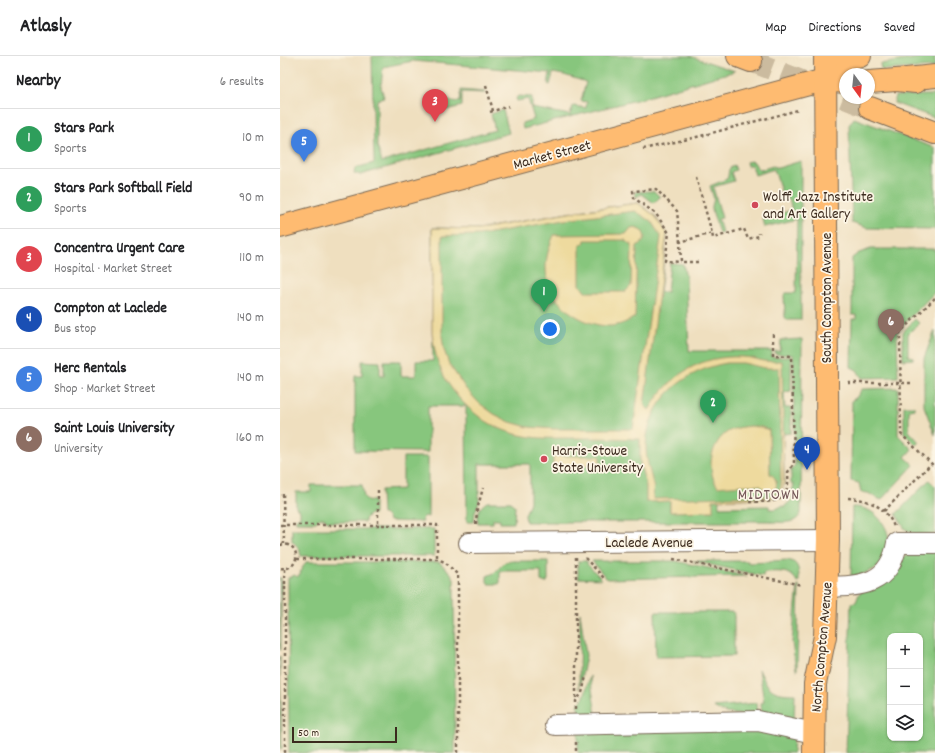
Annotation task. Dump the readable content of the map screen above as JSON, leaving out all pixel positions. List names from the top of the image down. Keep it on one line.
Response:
{"streets":{"main road":["Market Street","South Compton Avenue","North Compton Avenue"],"street":["Laclede Avenue"]},"crossings":[["Market Street","South Compton Avenue"],["South Compton Avenue","Laclede Avenue"],["South Compton Avenue","North Compton Avenue"],["Laclede Avenue","North Compton Avenue"]],"districts":["MIDTOWN"],"places":["Wolff Jazz Institute and Art Gallery","Harris-Stowe State University"],"scale_bar":"50 m","north":"bottom","page":{"header":"Atlasly","nav":["Map","Directions","Saved"],"heading":["Nearby","6 results"],"pins":["3","5","1","6","2","4"],"list":[{"mark":"1","name":"Stars Park","note":"Sports","value":"10 m"},{"mark":"2","name":"Stars Park Softball Field","note":"Sports","value":"90 m"},{"mark":"3","name":"Concentra Urgent Care","note":"Hospital · Market Street","value":"110 m"},{"mark":"4","name":"Compton at Laclede","note":"Bus stop","value":"140 m"},{"mark":"5","name":"Herc Rentals","note":"Shop · Market Street","value":"140 m"},{"mark":"6","name":"Saint Louis University","note":"University","value":"160 m"}],"map_buttons":["+","−"],"scale":"50 m"}}
